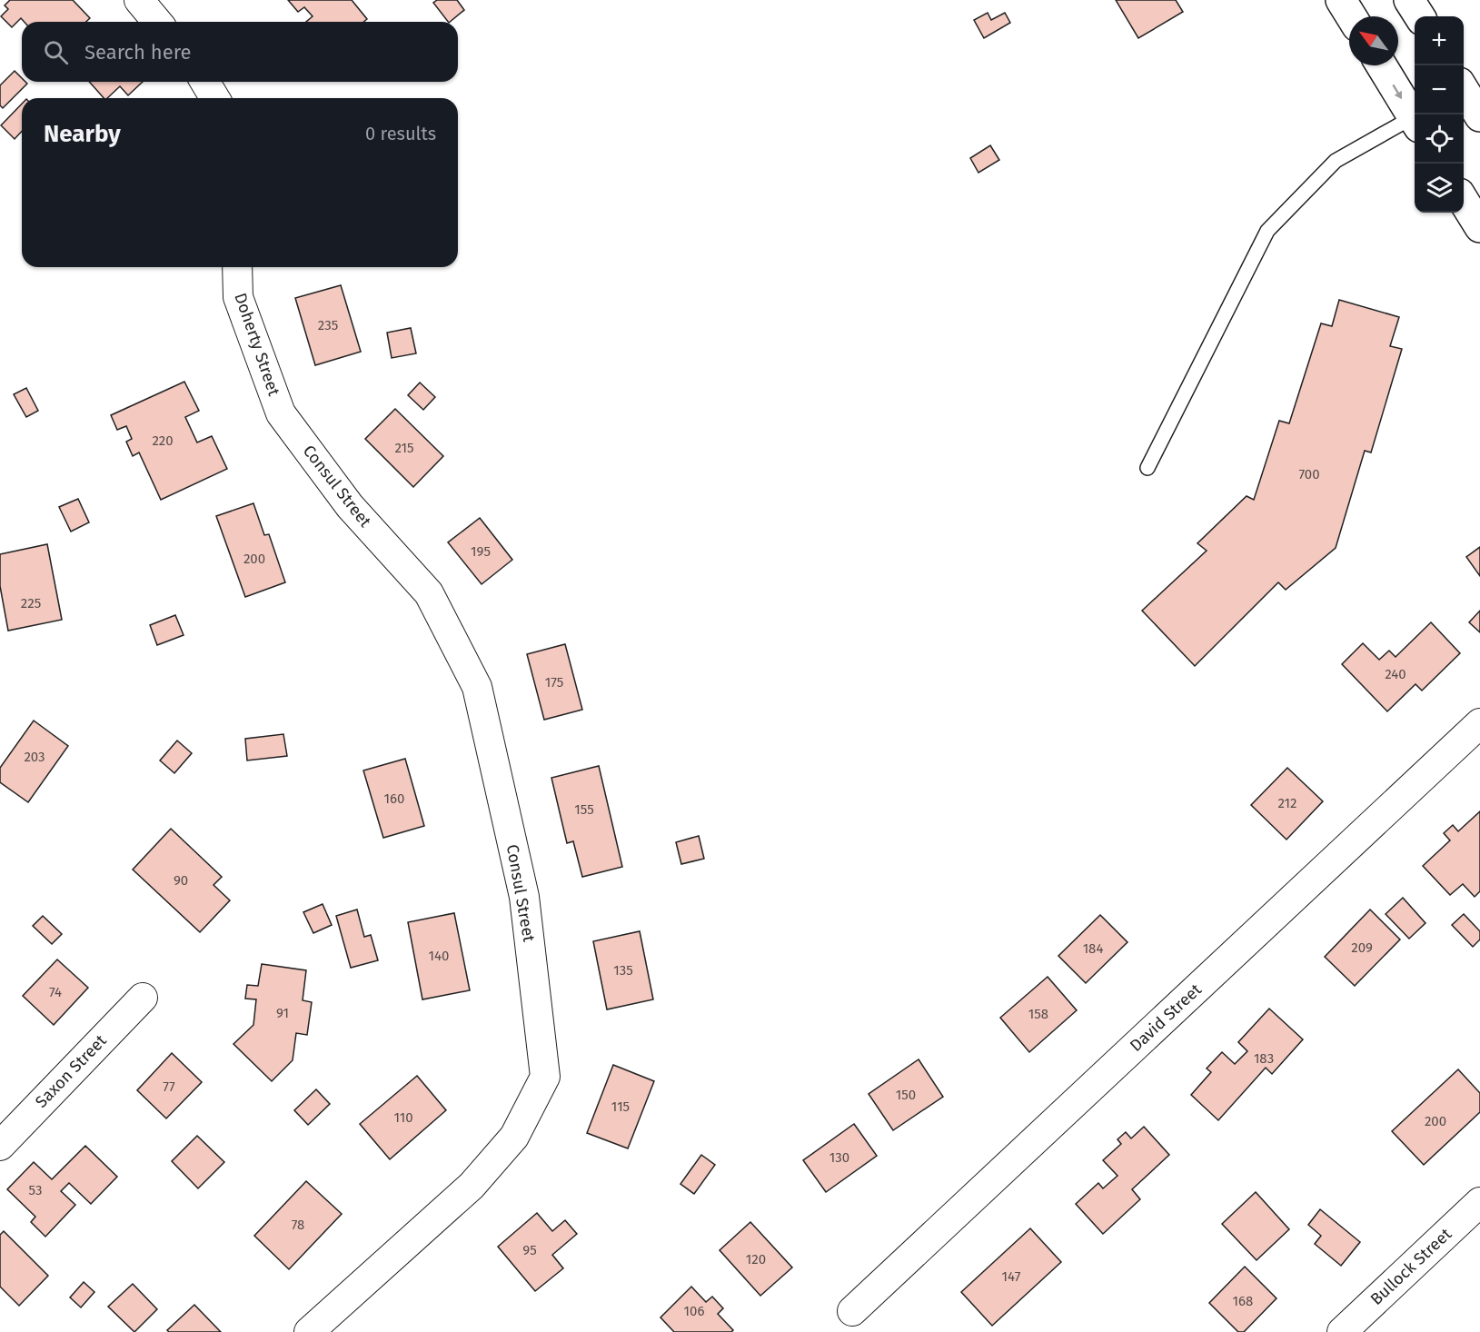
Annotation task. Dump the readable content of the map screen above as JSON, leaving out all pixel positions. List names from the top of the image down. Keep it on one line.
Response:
{"streets":{"street":["Doherty Street","Consul Street","David Street","Saxon Street","Bullock Street"]},"crossings":[["Doherty Street","Consul Street"]],"house_numbers":["235","220","215","700","195","200","225","240","175","203","160","212","155","90","209","184","140","135","74","91","158","183","77","150","115","110","200","130","53","78","95","120","147","168","106"],"north":"top left","page":{"map_buttons":["+","−"],"search":"Search here","heading":["Nearby","0 results"]}}
